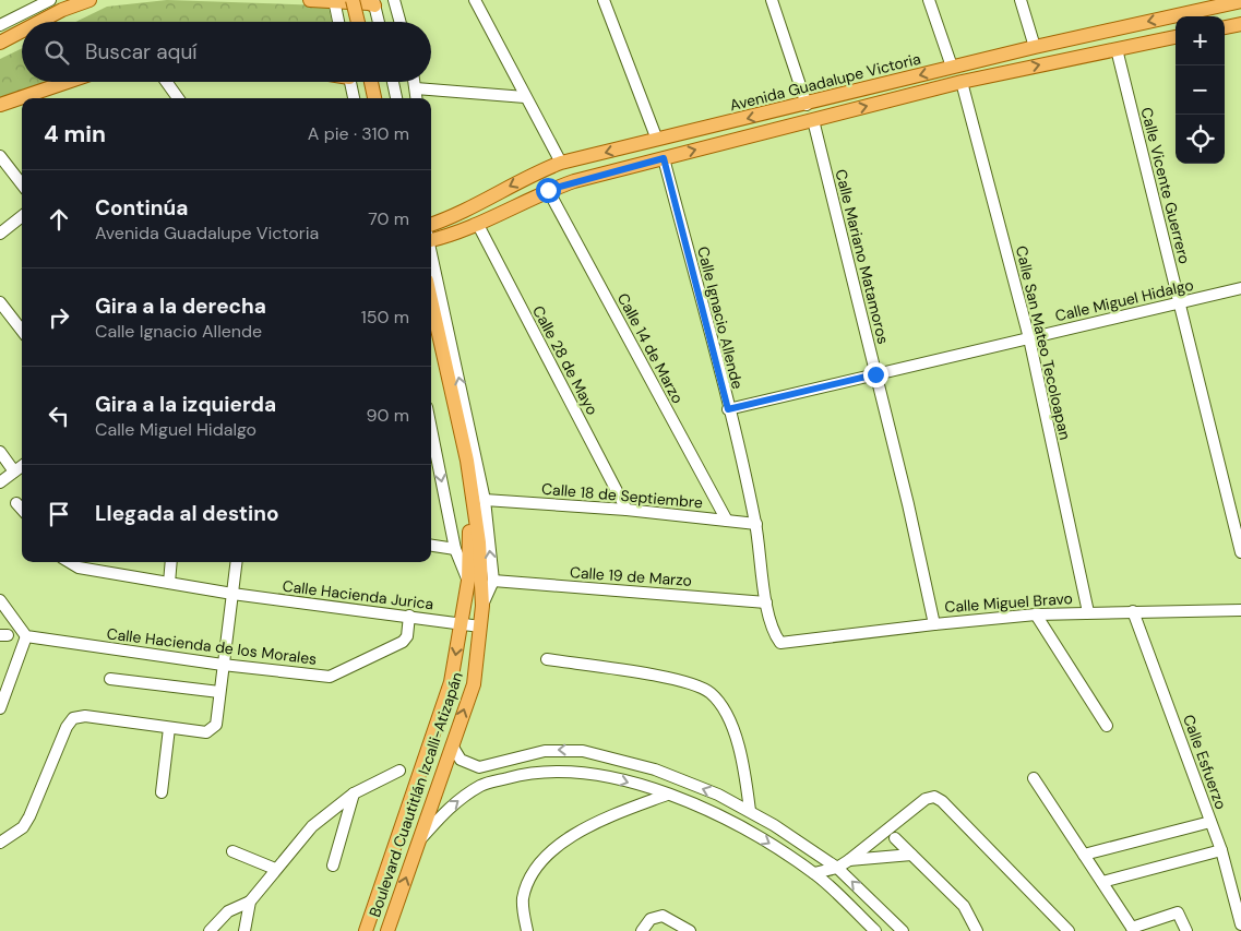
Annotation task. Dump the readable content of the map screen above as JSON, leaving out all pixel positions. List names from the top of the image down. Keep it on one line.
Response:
{"streets":{"main road":["Avenida Guadalupe Victoria","Boulevard Cuautitlán Izcalli-Atizapán"],"street":["Calle Vicente Guerrero","Calle Mariano Matamoros","Calle Miguel Hidalgo","Calle Ignacio Allende","Calle San Mateo Tecoloapan","Calle 14 de Marzo","Calle 28 de Mayo","Calle 18 de Septiembre","Calle 19 de Marzo","Calle Hacienda Jurica","Calle Miguel Bravo","Calle Hacienda de los Morales","Calle Esfuerzo"]},"crossings":[["Calle Vicente Guerrero","Calle Miguel Hidalgo"],["Calle Mariano Matamoros","Calle Miguel Hidalgo"],["Calle Mariano Matamoros","Calle Miguel Bravo"],["Calle Miguel Hidalgo","Calle Ignacio Allende"],["Calle Miguel Hidalgo","Calle San Mateo Tecoloapan"],["Calle Ignacio Allende","Calle 18 de Septiembre"],["Calle Ignacio Allende","Calle 19 de Marzo"],["Calle Ignacio Allende","Calle Miguel Bravo"],["Calle San Mateo Tecoloapan","Calle Miguel Bravo"],["Calle 14 de Marzo","Calle 18 de Septiembre"],["Calle 28 de Mayo","Calle 18 de Septiembre"],["Calle Hacienda Jurica","Calle Hacienda de los Morales"],["Calle Hacienda Jurica","Boulevard Cuautitlán Izcalli-Atizapán"],["Calle Miguel Bravo","Calle Esfuerzo"]],"page":{"map_buttons":["+","−"],"search":"Buscar aquí","heading":["4 min","A pie · 310 m"],"list":[["Continúa","Avenida Guadalupe Victoria","70 m"],["Gira a la derecha","Calle Ignacio Allende","150 m"],["Gira a la izquierda","Calle Miguel Hidalgo","90 m"],"Llegada al destino"]}}
